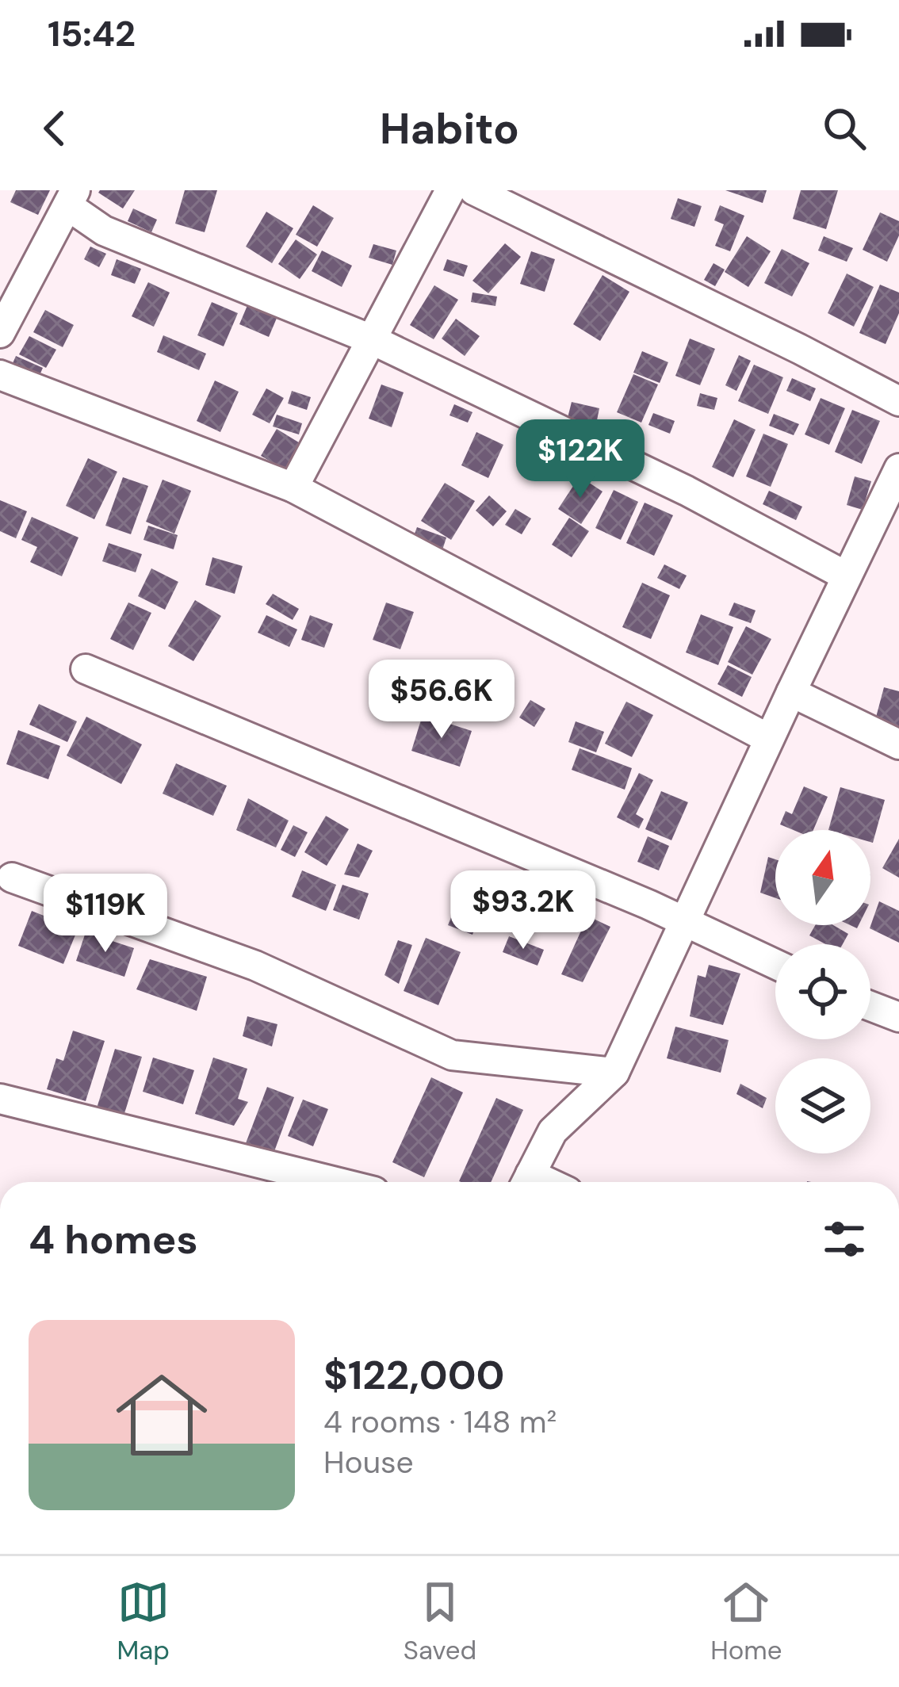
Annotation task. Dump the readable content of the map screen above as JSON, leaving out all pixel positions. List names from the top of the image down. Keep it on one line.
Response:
{"north":"top","page":{"status":"15:42","header":"Habito","price":["$122K","$56.6K","$93.2K","$119K"],"heading":"4 homes","list":[{"name":"$122,000","note":"4 rooms · 148 m² · House"}],"tabs":["Map","Saved","Home"]}}
